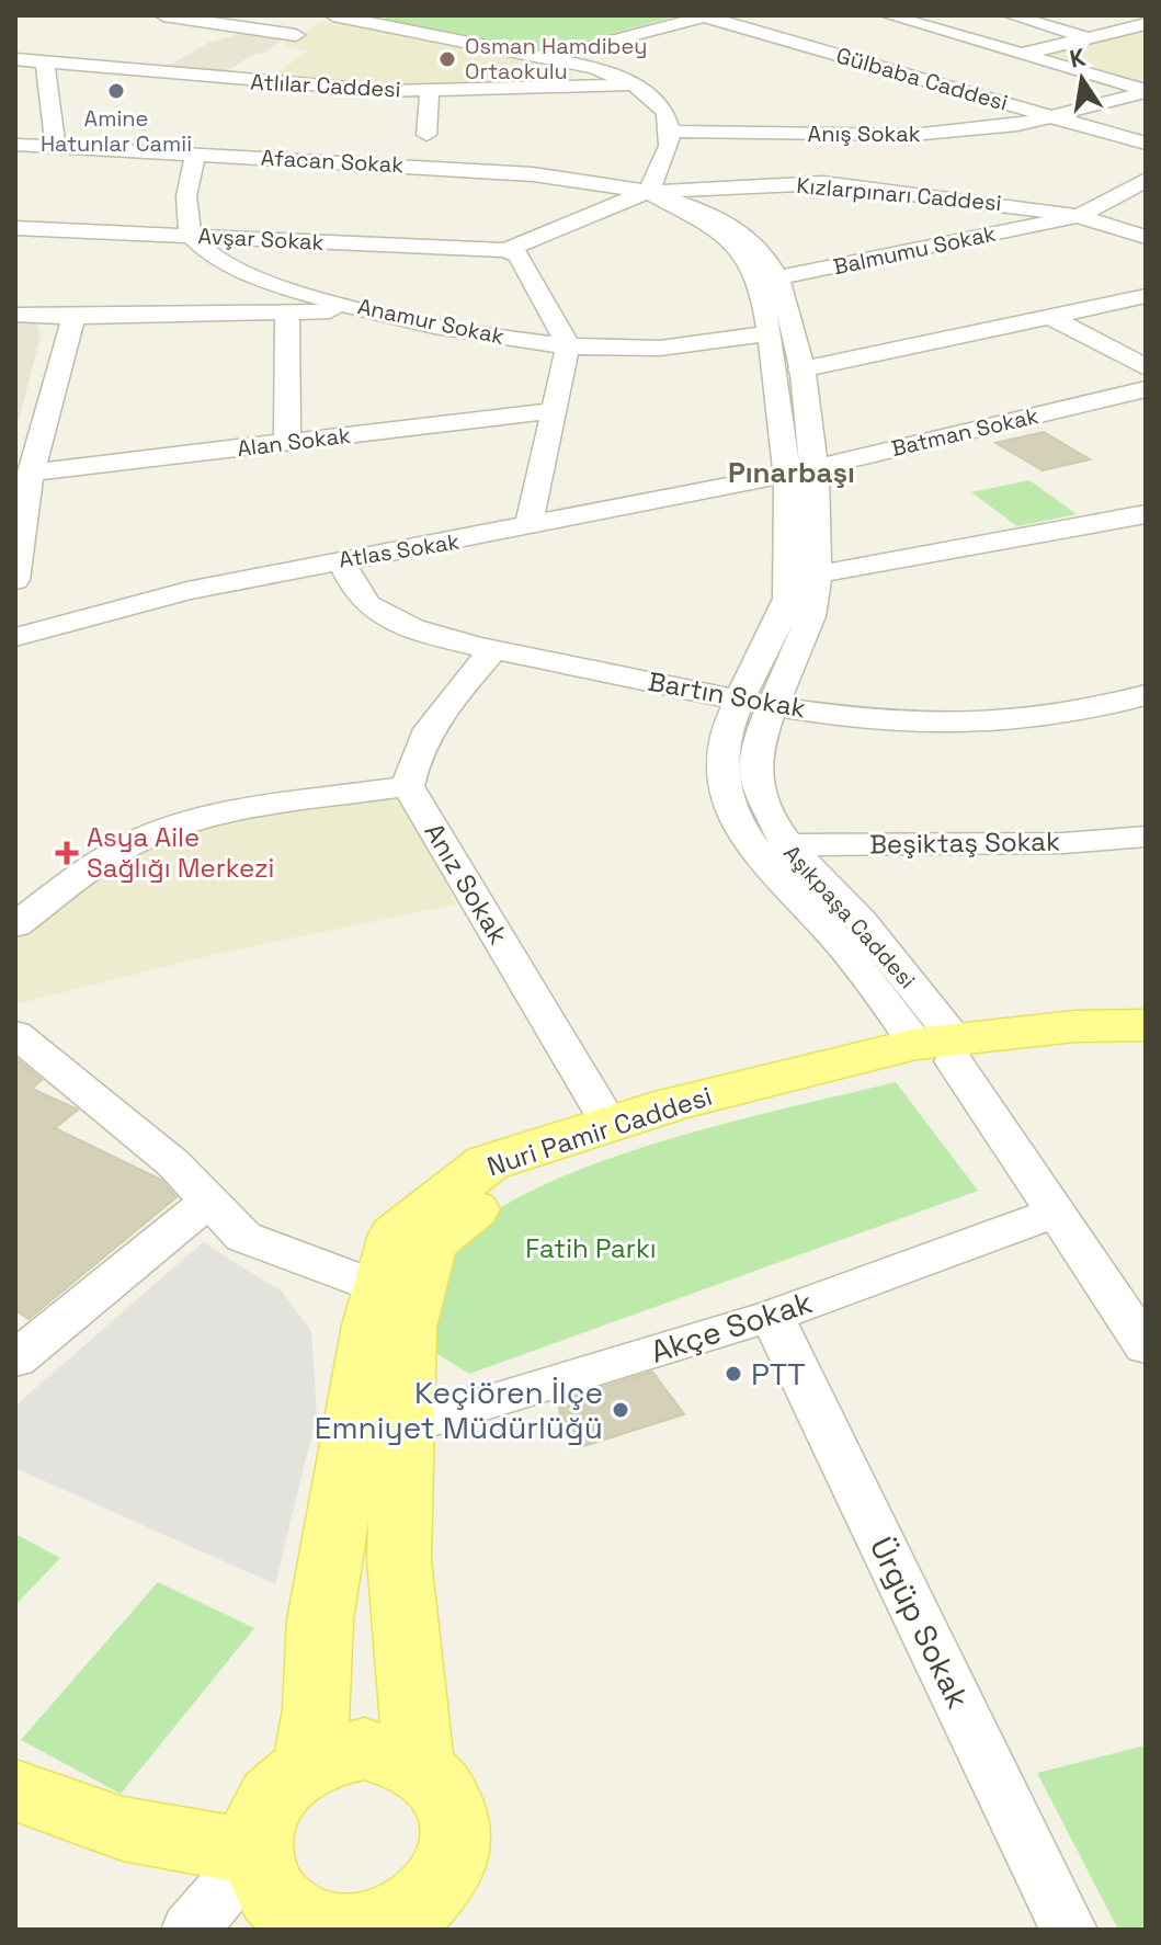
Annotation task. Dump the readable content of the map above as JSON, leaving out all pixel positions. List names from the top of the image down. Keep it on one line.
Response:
{"streets":{"main road":["Nuri Pamir Caddesi"],"street":["Gülbaba Caddesi","Atlılar Caddesi","Anış Sokak","Afacan Sokak","Kızlarpınarı Caddesi","Avşar Sokak","Balmumu Sokak","Anamur Sokak","Batman Sokak","Alan Sokak","Atlas Sokak","Bartın Sokak","Beşiktaş Sokak","Anız Sokak","Aşıkpaşa Caddesi","Akçe Sokak","Ürgüp Sokak"]},"crossings":[["Gülbaba Caddesi","Anış Sokak"],["Afacan Sokak","Kızlarpınarı Caddesi"],["Afacan Sokak","Avşar Sokak"],["Afacan Sokak","Aşıkpaşa Caddesi"],["Kızlarpınarı Caddesi","Avşar Sokak"],["Kızlarpınarı Caddesi","Balmumu Sokak"],["Kızlarpınarı Caddesi","Aşıkpaşa Caddesi"],["Avşar Sokak","Anamur Sokak"],["Avşar Sokak","Aşıkpaşa Caddesi"],["Balmumu Sokak","Aşıkpaşa Caddesi"],["Anamur Sokak","Aşıkpaşa Caddesi"],["Batman Sokak","Atlas Sokak"],["Batman Sokak","Aşıkpaşa Caddesi"],["Atlas Sokak","Bartın Sokak"],["Atlas Sokak","Aşıkpaşa Caddesi"],["Bartın Sokak","Aşıkpaşa Caddesi"],["Beşiktaş Sokak","Aşıkpaşa Caddesi"],["Anız Sokak","Nuri Pamir Caddesi"],["Aşıkpaşa Caddesi","Nuri Pamir Caddesi"],["Aşıkpaşa Caddesi","Akçe Sokak"],["Nuri Pamir Caddesi","Akçe Sokak"],["Akçe Sokak","Ürgüp Sokak"]],"districts":["Pınarbaşı"],"parks":["Fatih Parkı"],"places":{"other":["Osman Hamdibey Ortaokulu","Amine Hatunlar Camii","PTT","Keçiören İlçe Emniyet Müdürlüğü"],"health":["Asya Aile Sağlığı Merkezi"]},"north":"top"}
